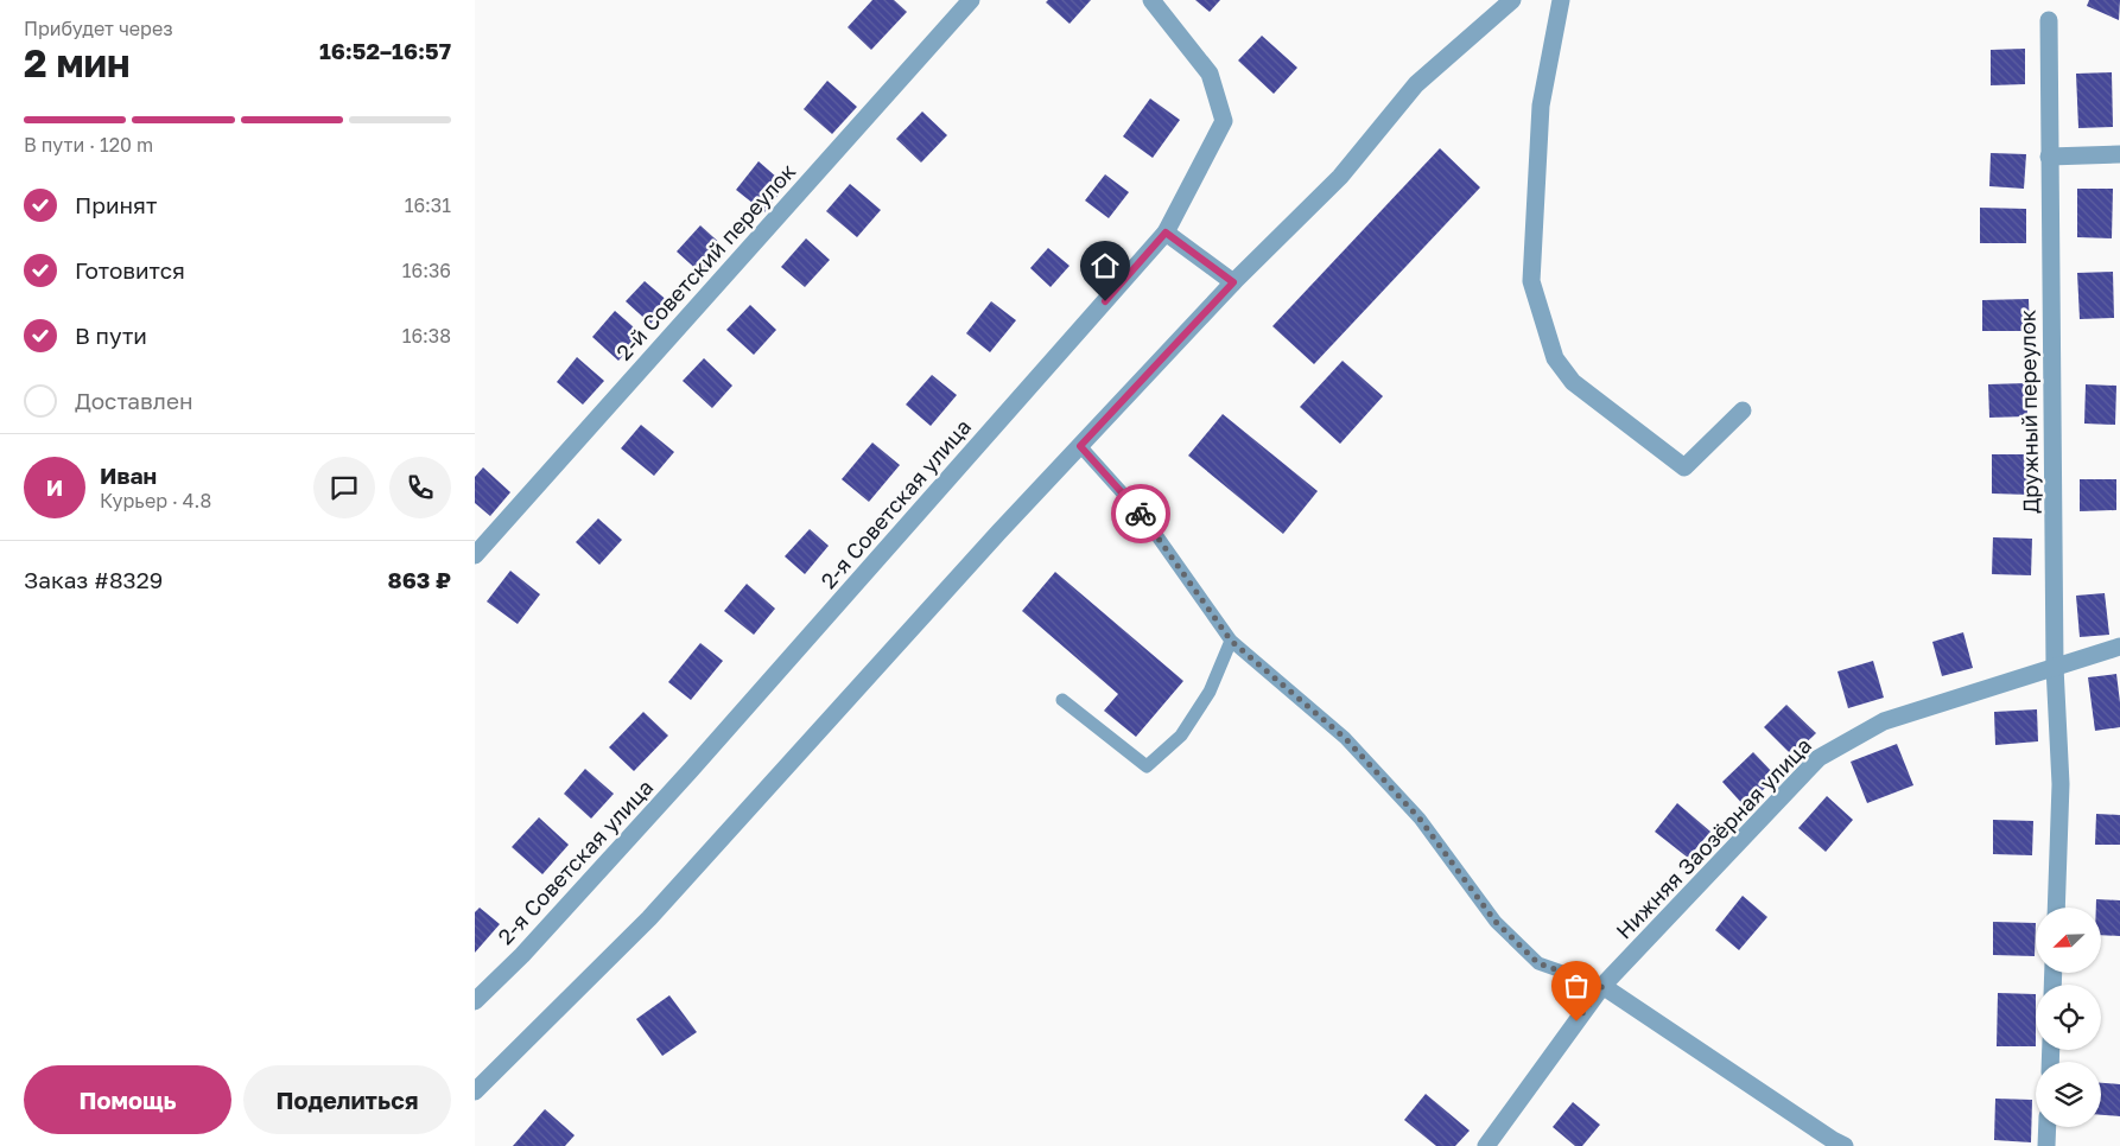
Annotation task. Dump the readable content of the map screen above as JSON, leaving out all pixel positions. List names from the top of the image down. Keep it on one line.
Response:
{"streets":{"street":["2-й Советский переулок","Дружный переулок","2-я Советская улица","Нижняя Заозёрная улица"]},"crossings":[["Дружный переулок","Нижняя Заозёрная улица"]],"north":"bottom left","page":{"heading":["2 мин","Прибудет через","16:52–16:57"],"panel":["Иван","Курьер · 4.8","Заказ #8329","863 ₽"],"bar":"В пути · 120 m","list":[["Принят","16:31"],["Готовится","16:36"],["В пути","16:38"],"Доставлен"],"round":"И","buttons":["Помощь","Поделиться"]}}
